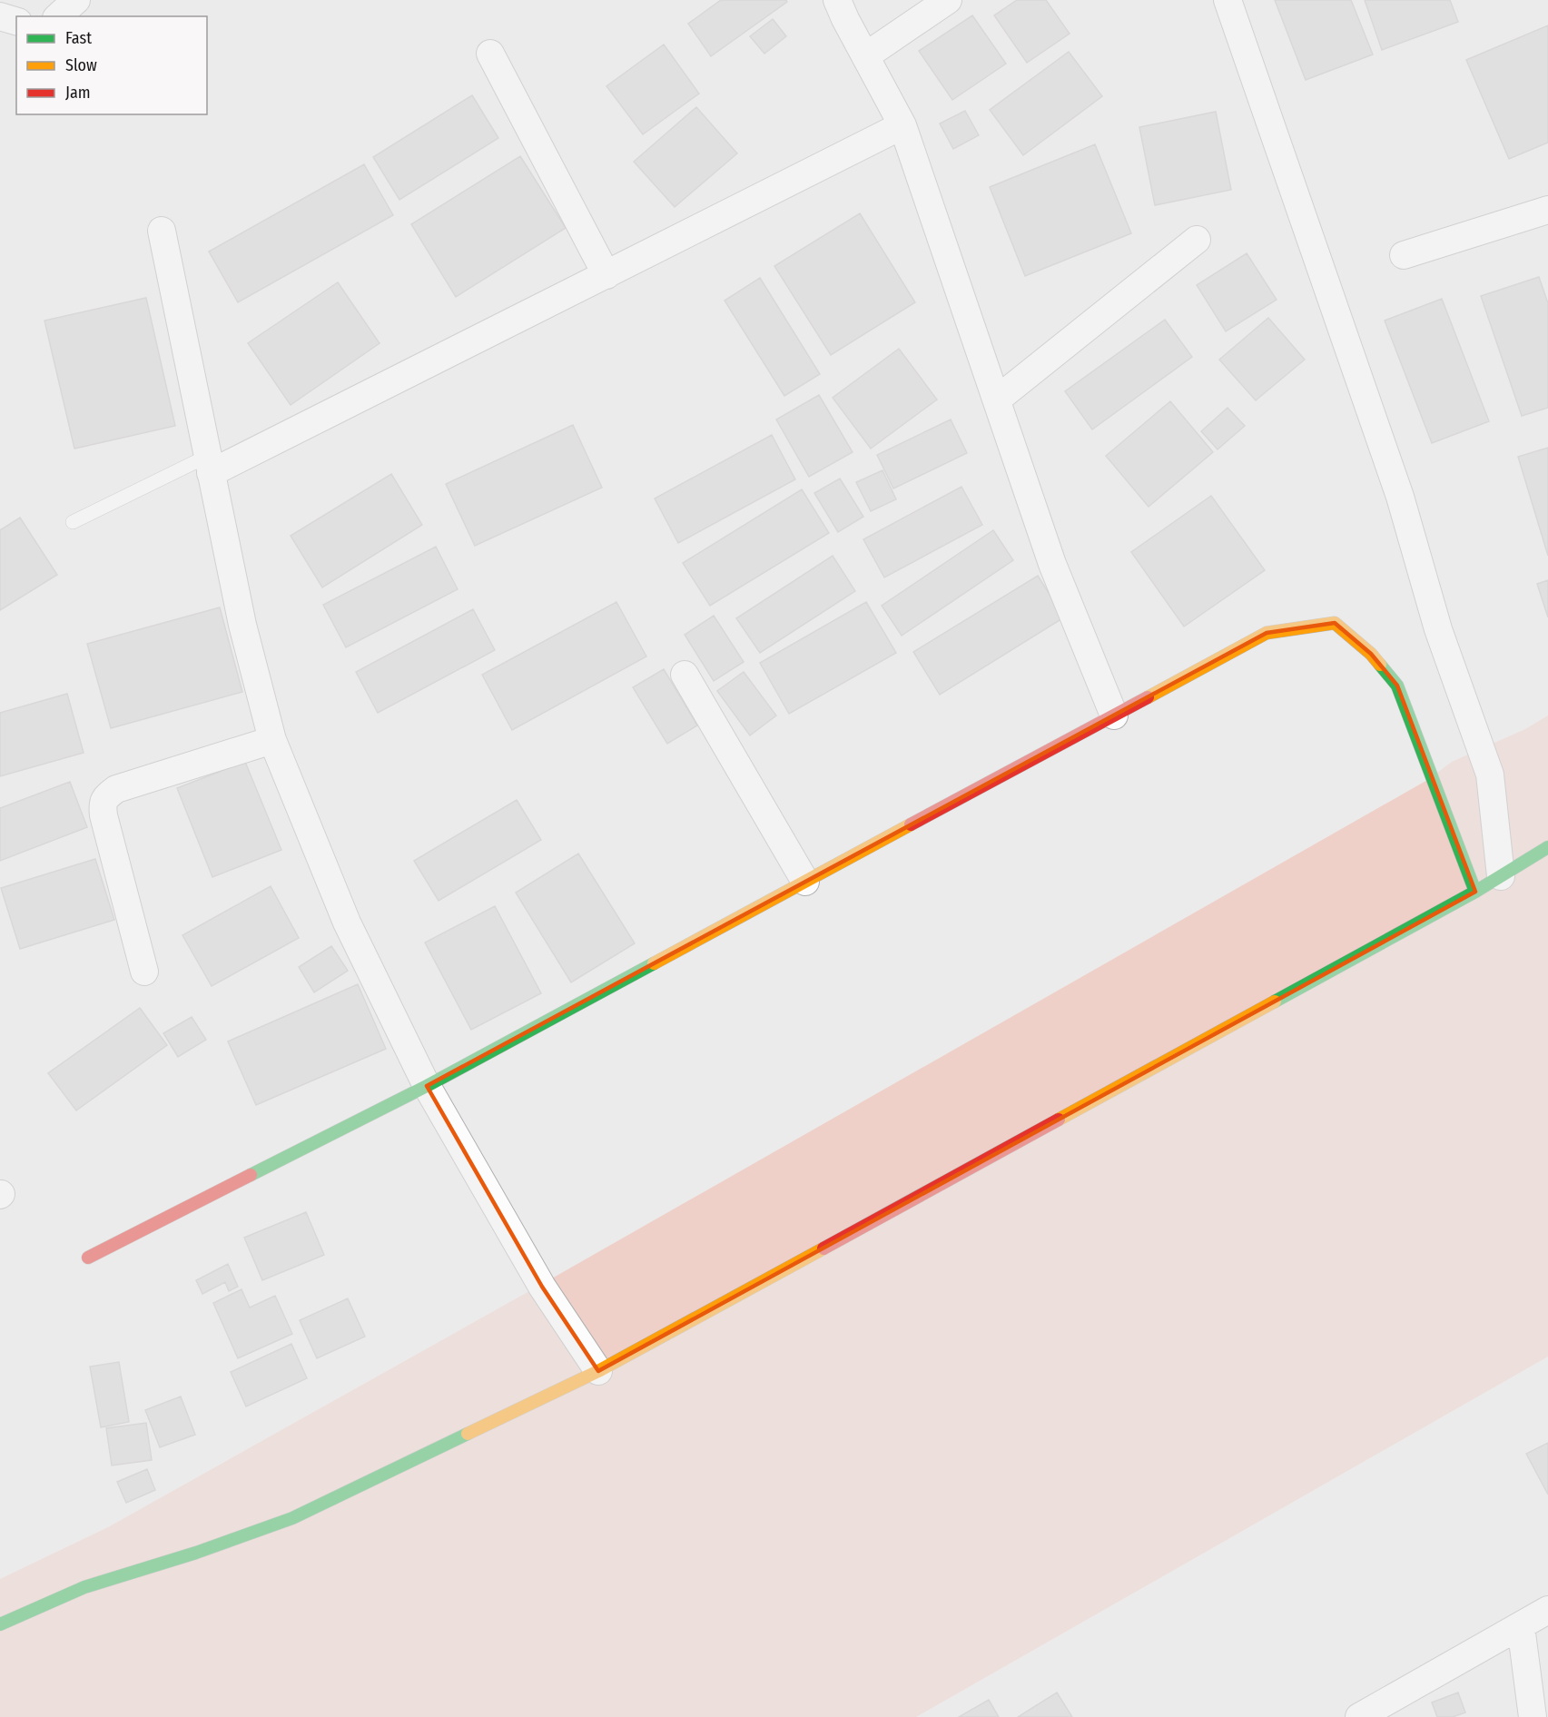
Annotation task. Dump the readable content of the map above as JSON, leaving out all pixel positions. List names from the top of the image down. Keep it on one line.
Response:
{"legend":["Fast","Slow","Jam"]}
